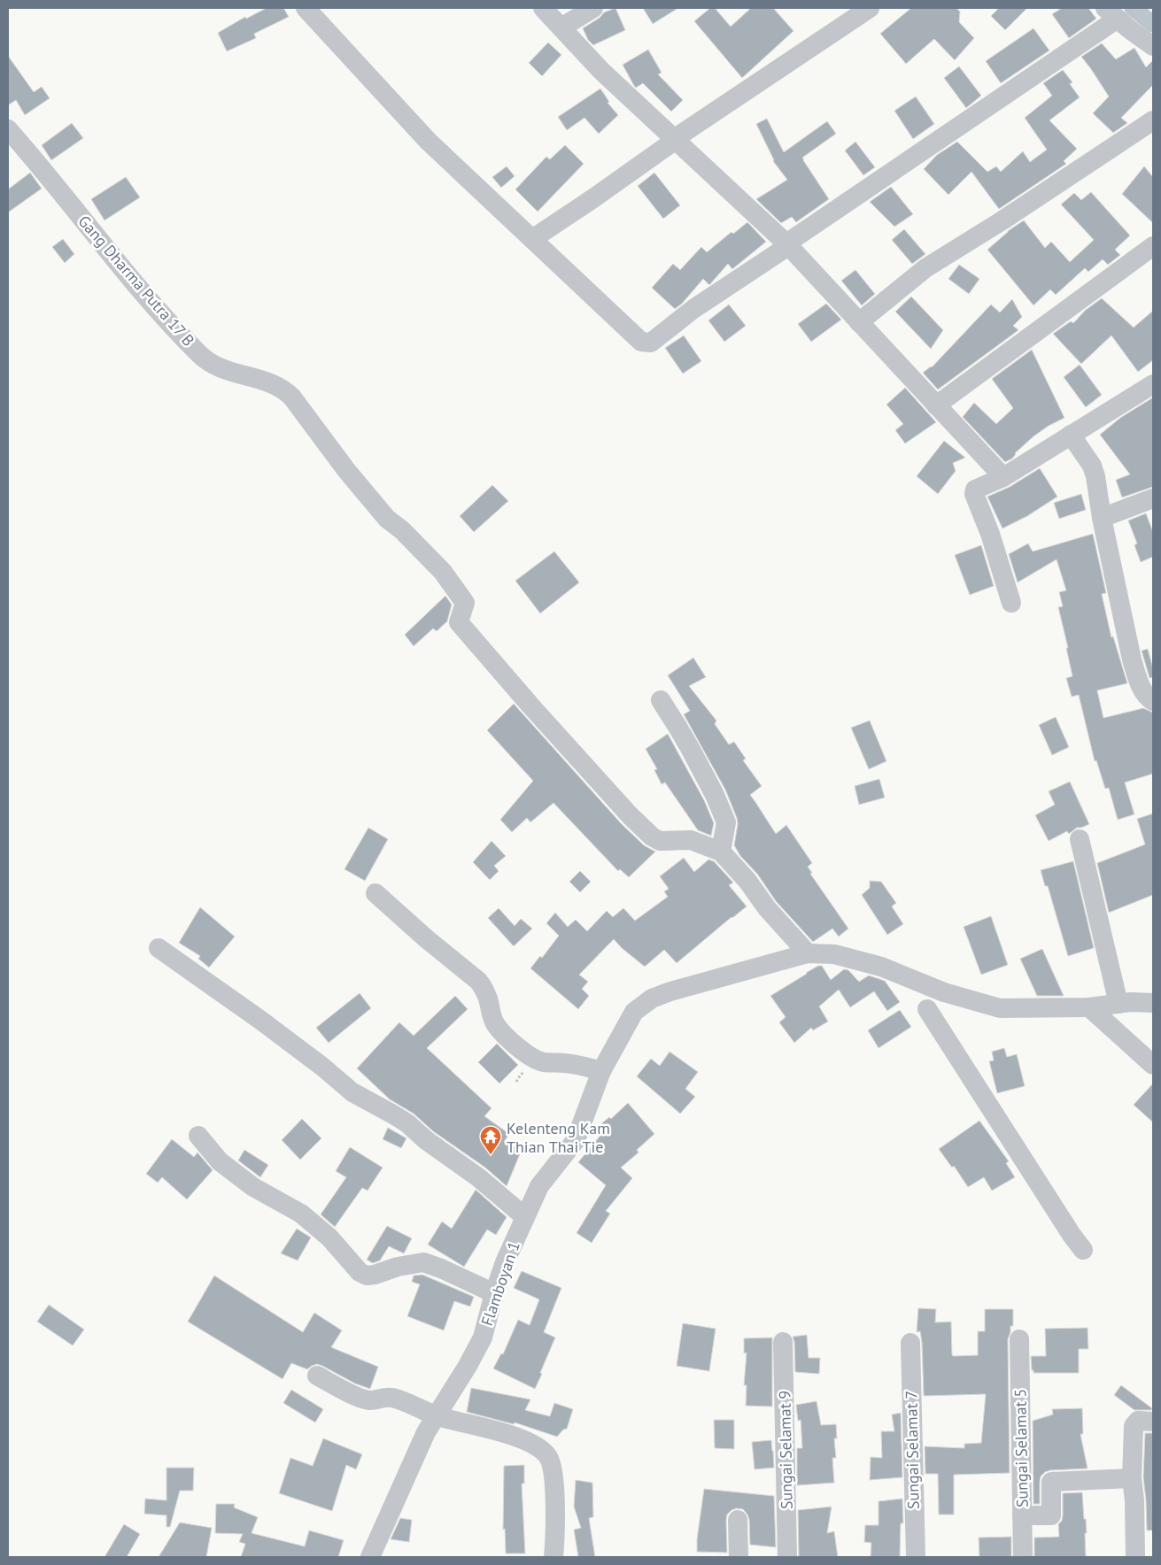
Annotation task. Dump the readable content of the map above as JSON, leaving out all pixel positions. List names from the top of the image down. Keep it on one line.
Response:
{"streets":{"street":["Gang Dharma Putra 17 B","Flamboyan 1","Sungai Selamat 5","Sungai Selamat 9","Sungai Selamat 7"]},"places":{"temple":["Kelenteng Kam Thian Thai Tie"]}}
